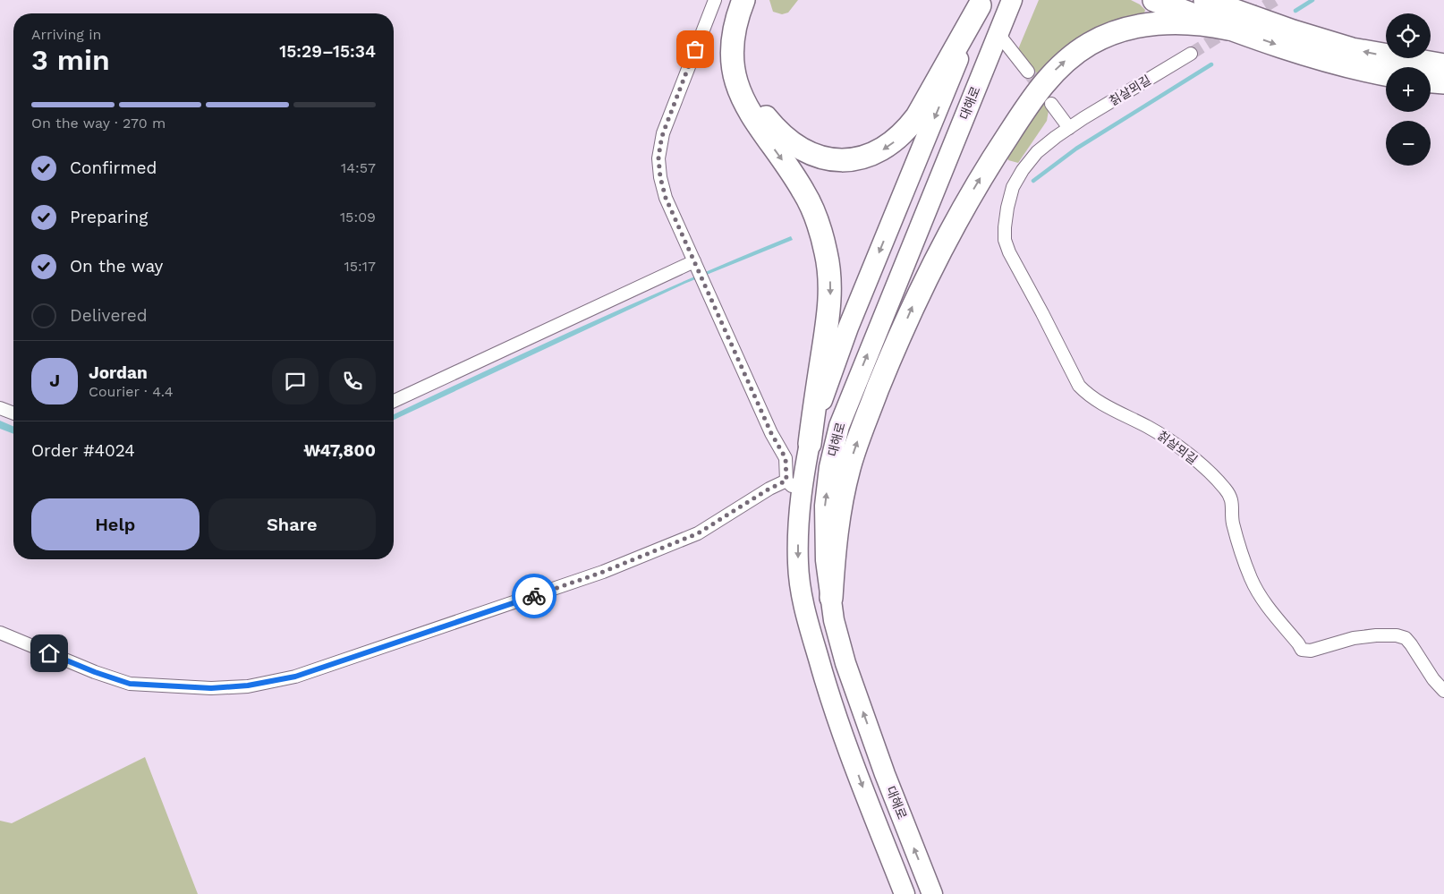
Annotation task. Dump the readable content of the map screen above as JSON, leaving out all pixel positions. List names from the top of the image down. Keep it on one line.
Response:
{"streets":{"highway":["대해로"],"street":["칡살뫼길"]},"page":{"map_buttons":["+","−"],"heading":["3 min","Arriving in","15:29–15:34"],"panel":["Jordan","Courier · 4.4","Order #4024","₩47,800"],"bar":"On the way · 270 m","list":[["Confirmed","14:57"],["Preparing","15:09"],["On the way","15:17"],"Delivered"],"round":"J","buttons":["Help","Share"]}}
